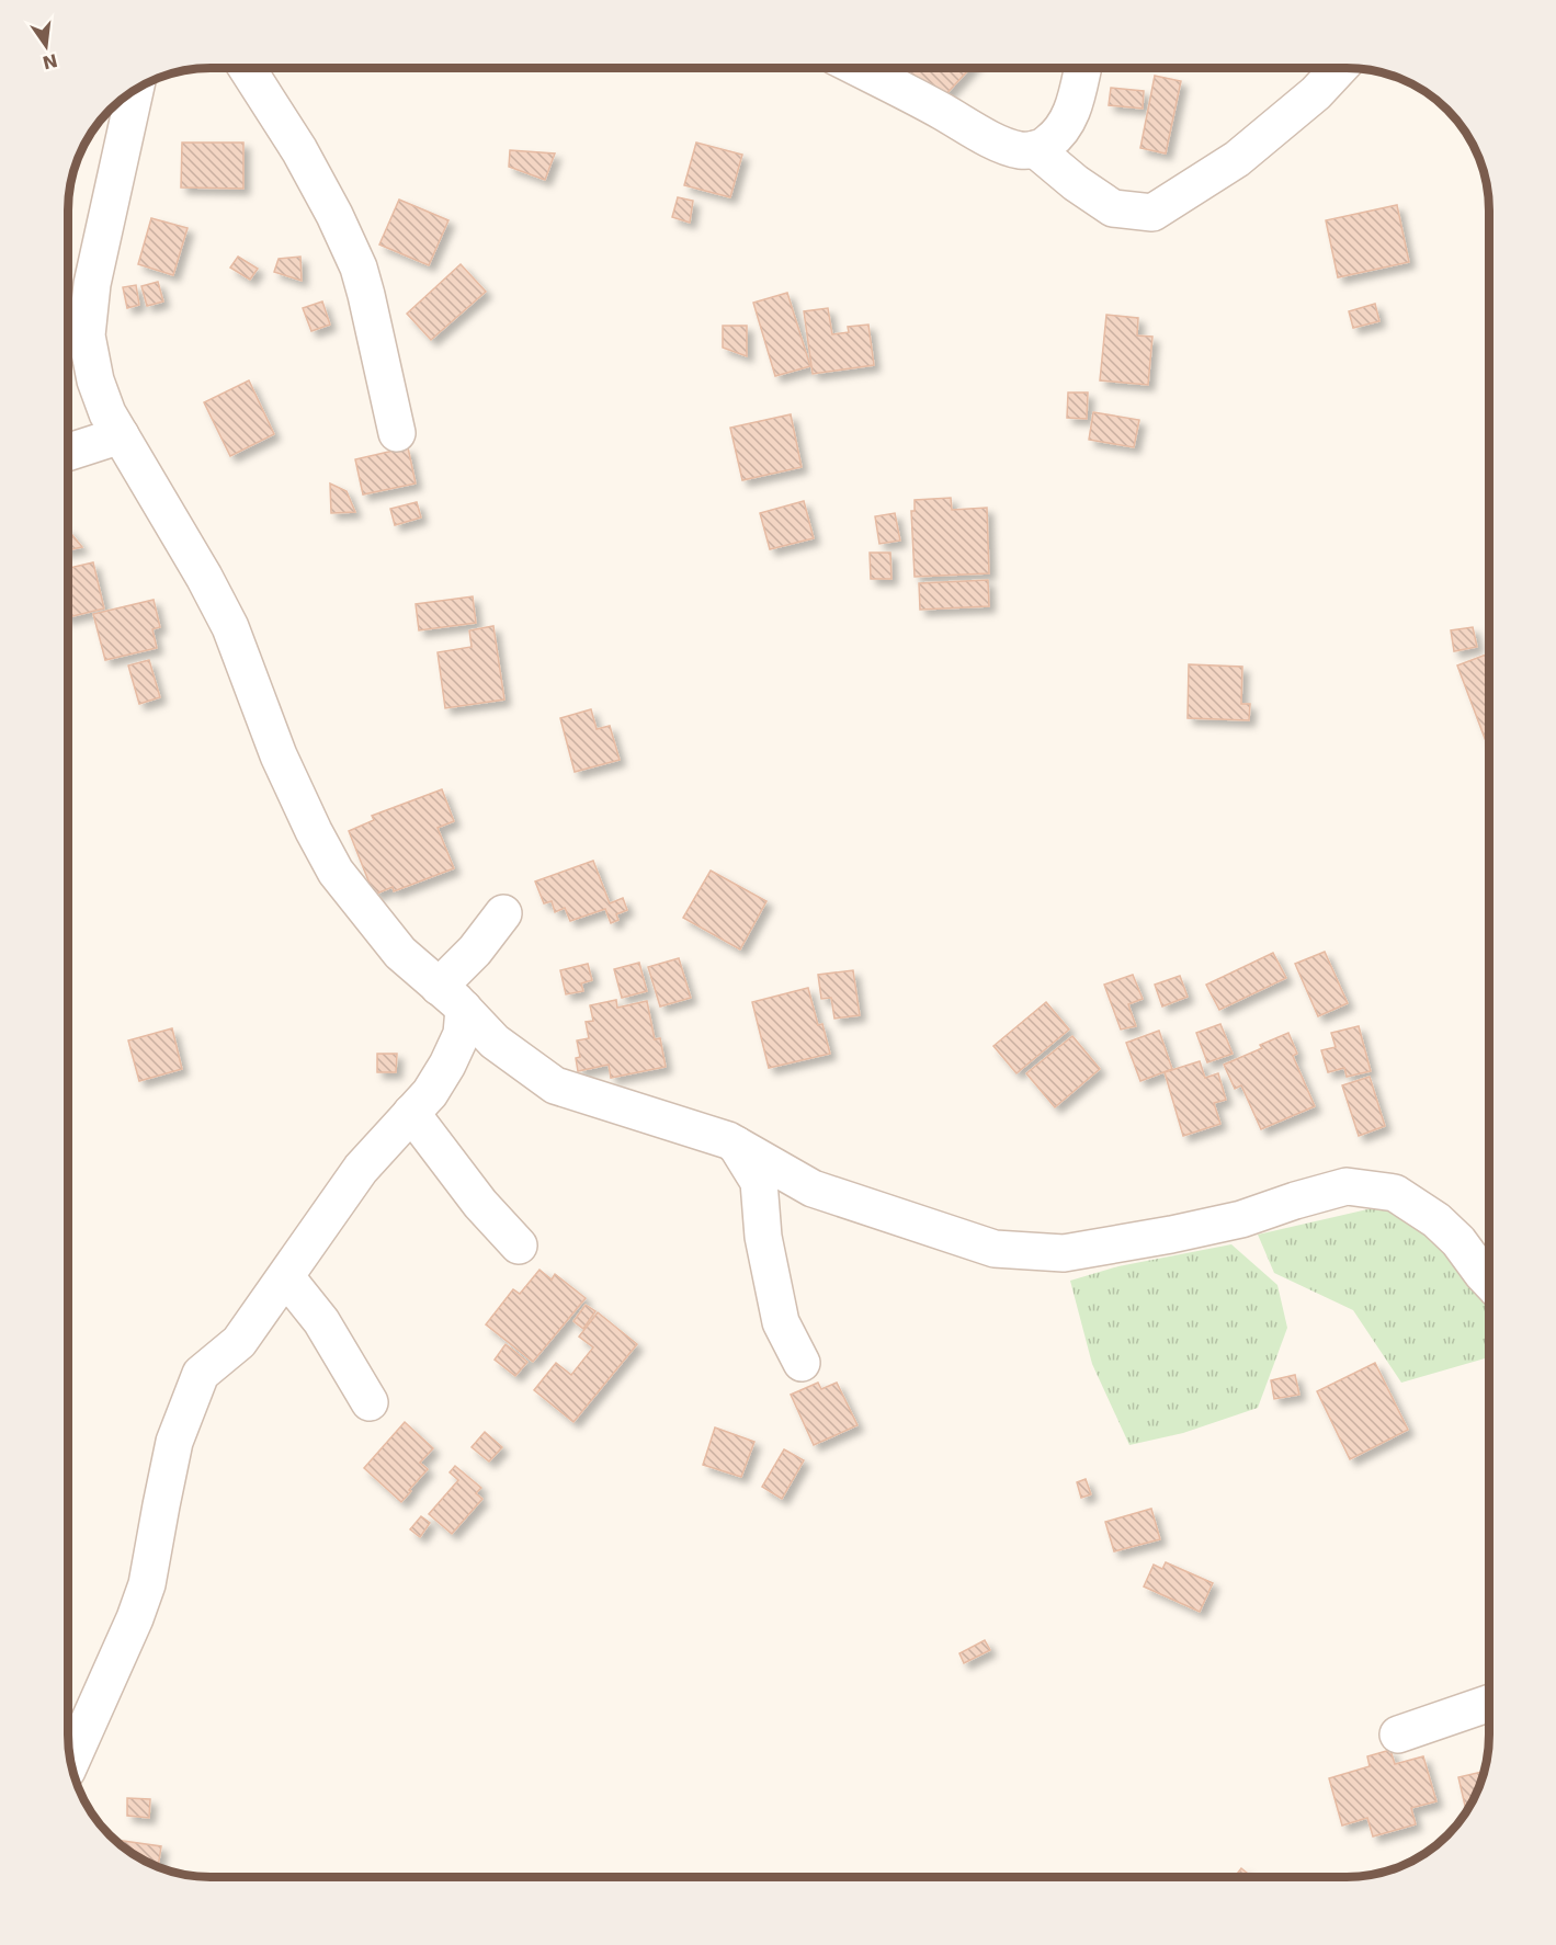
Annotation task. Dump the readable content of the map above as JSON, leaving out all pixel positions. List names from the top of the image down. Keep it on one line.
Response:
{"north":"bottom"}
